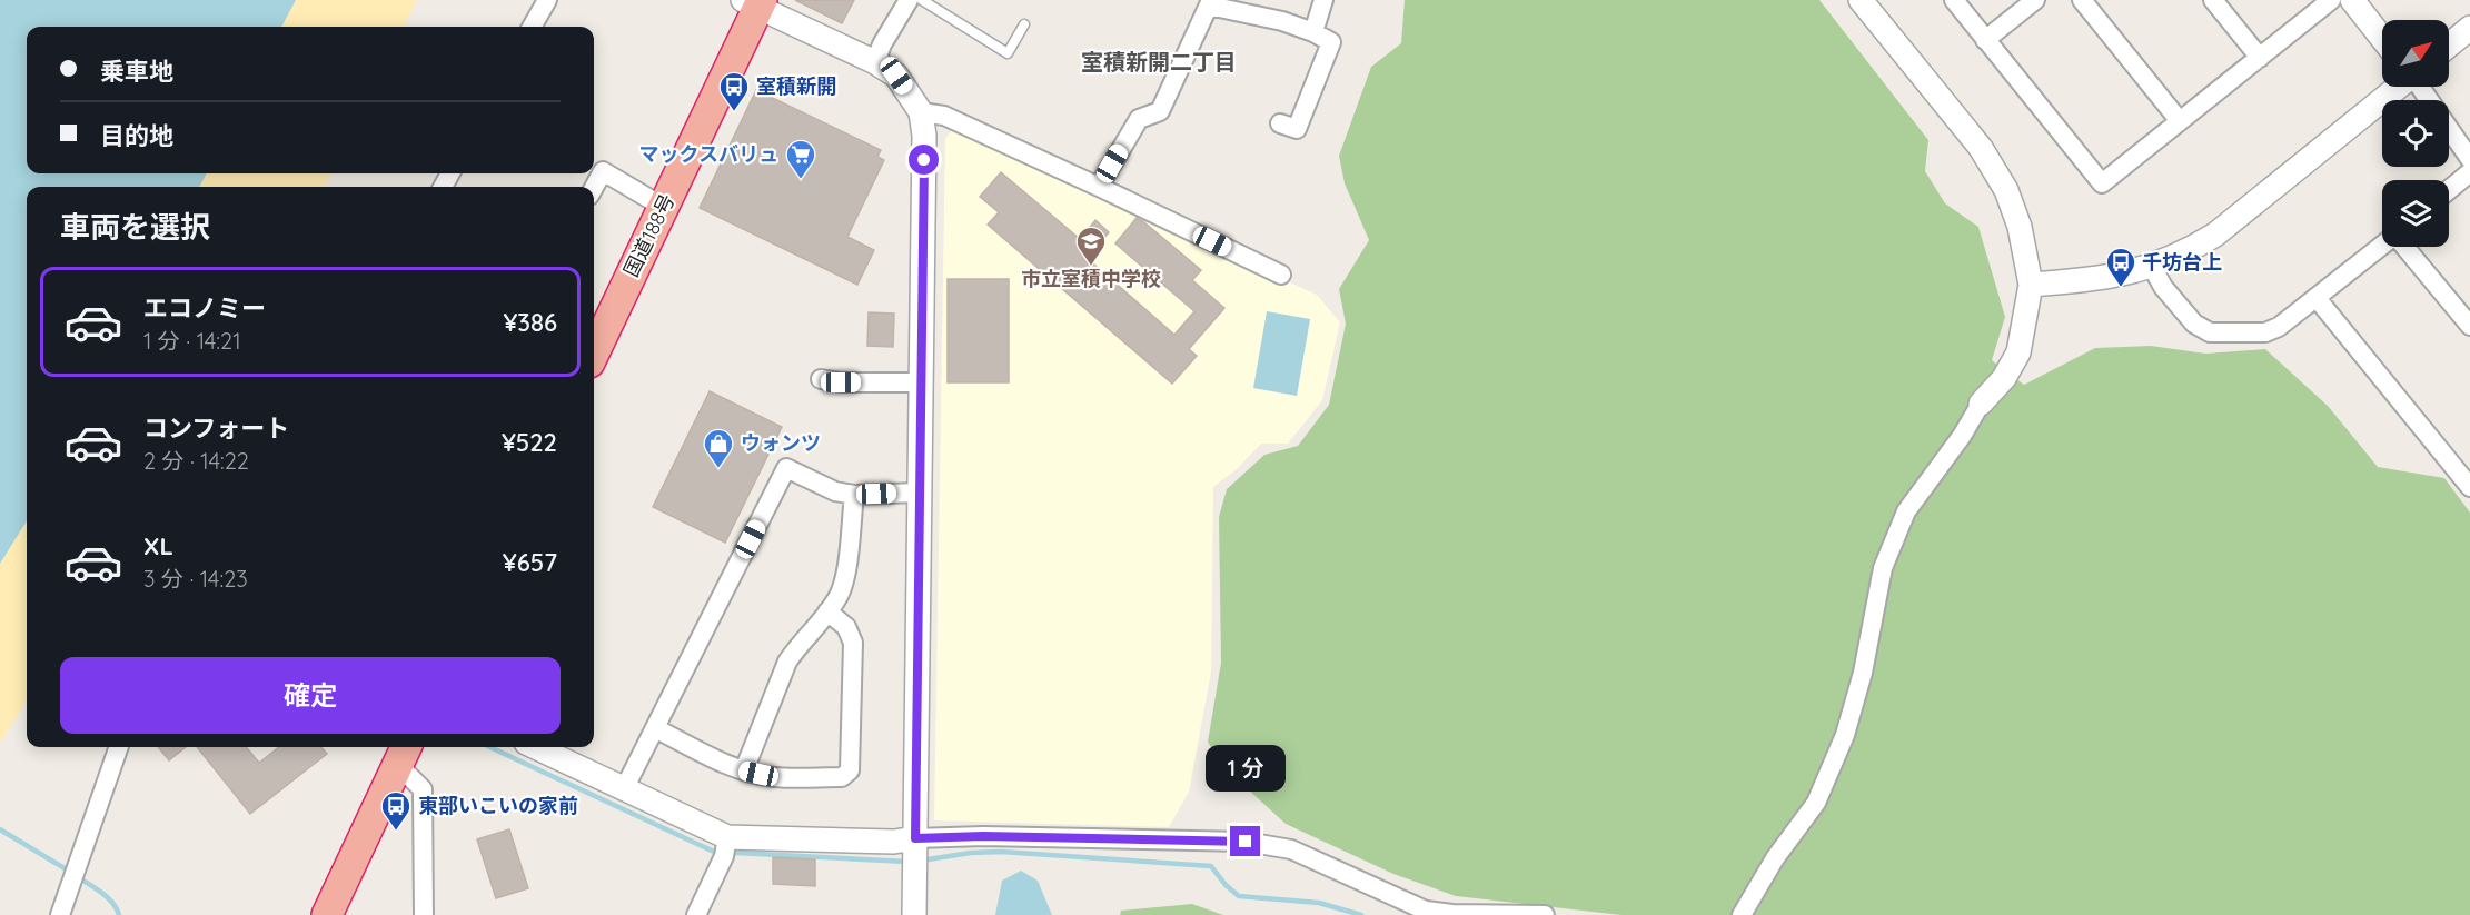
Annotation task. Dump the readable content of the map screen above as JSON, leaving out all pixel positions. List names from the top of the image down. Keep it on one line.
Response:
{"streets":{"highway":["国道188号"]},"districts":["室積新開二丁目"],"places":{"bus stop":["室積新開","千坊台上","東部いこいの家前"],"supermarket":["マックスバリュ"],"school or university":["市立室積中学校"],"shop":["ウォンツ"]},"north":"top right","page":{"banner":["乗車地","目的地"],"heading":"車両を選択","list":[{"name":"エコノミー","note":"1 分 · 14:21","value":"¥386"},{"name":"コンフォート","note":"2 分 · 14:22","value":"¥522"},{"name":"XL","note":"3 分 · 14:23","value":"¥657"}],"buttons":"確定","bubble":"1 分"}}
